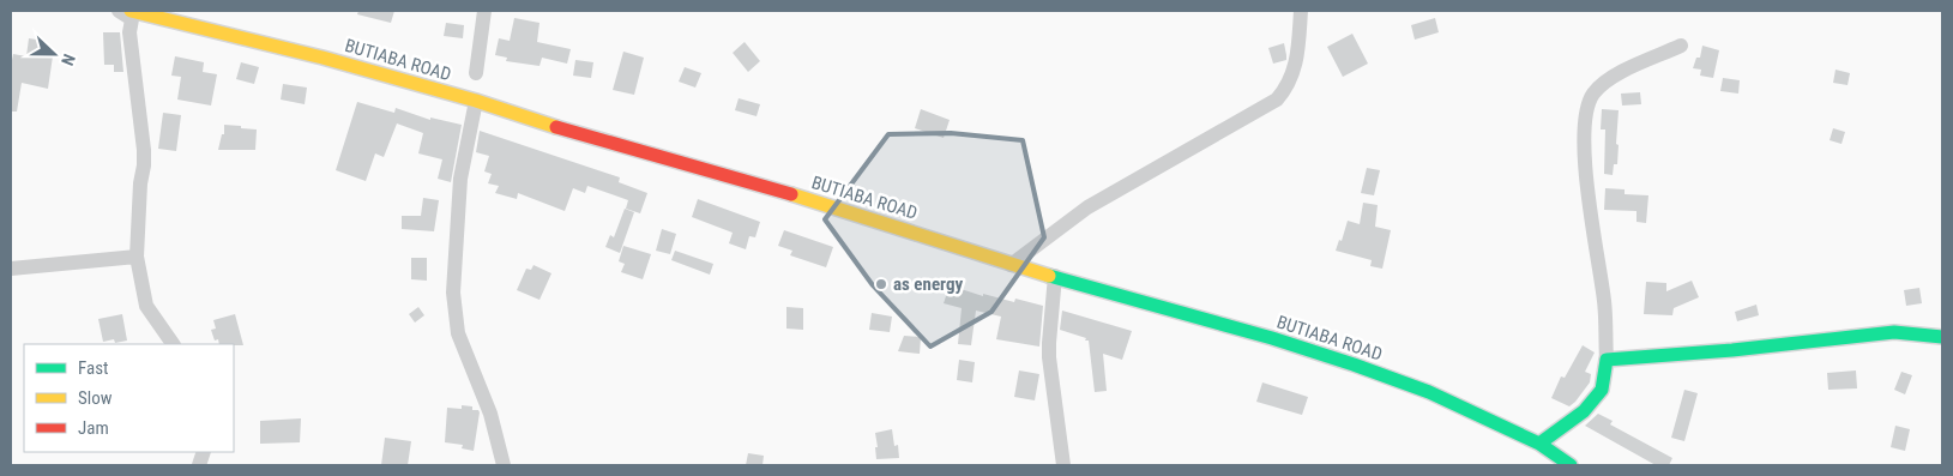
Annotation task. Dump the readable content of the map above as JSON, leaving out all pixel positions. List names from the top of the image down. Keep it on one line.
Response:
{"streets":{"main road":["BUTIABA ROAD"]},"places":["as energy"],"legend":["Fast","Slow","Jam"],"north":"right"}
